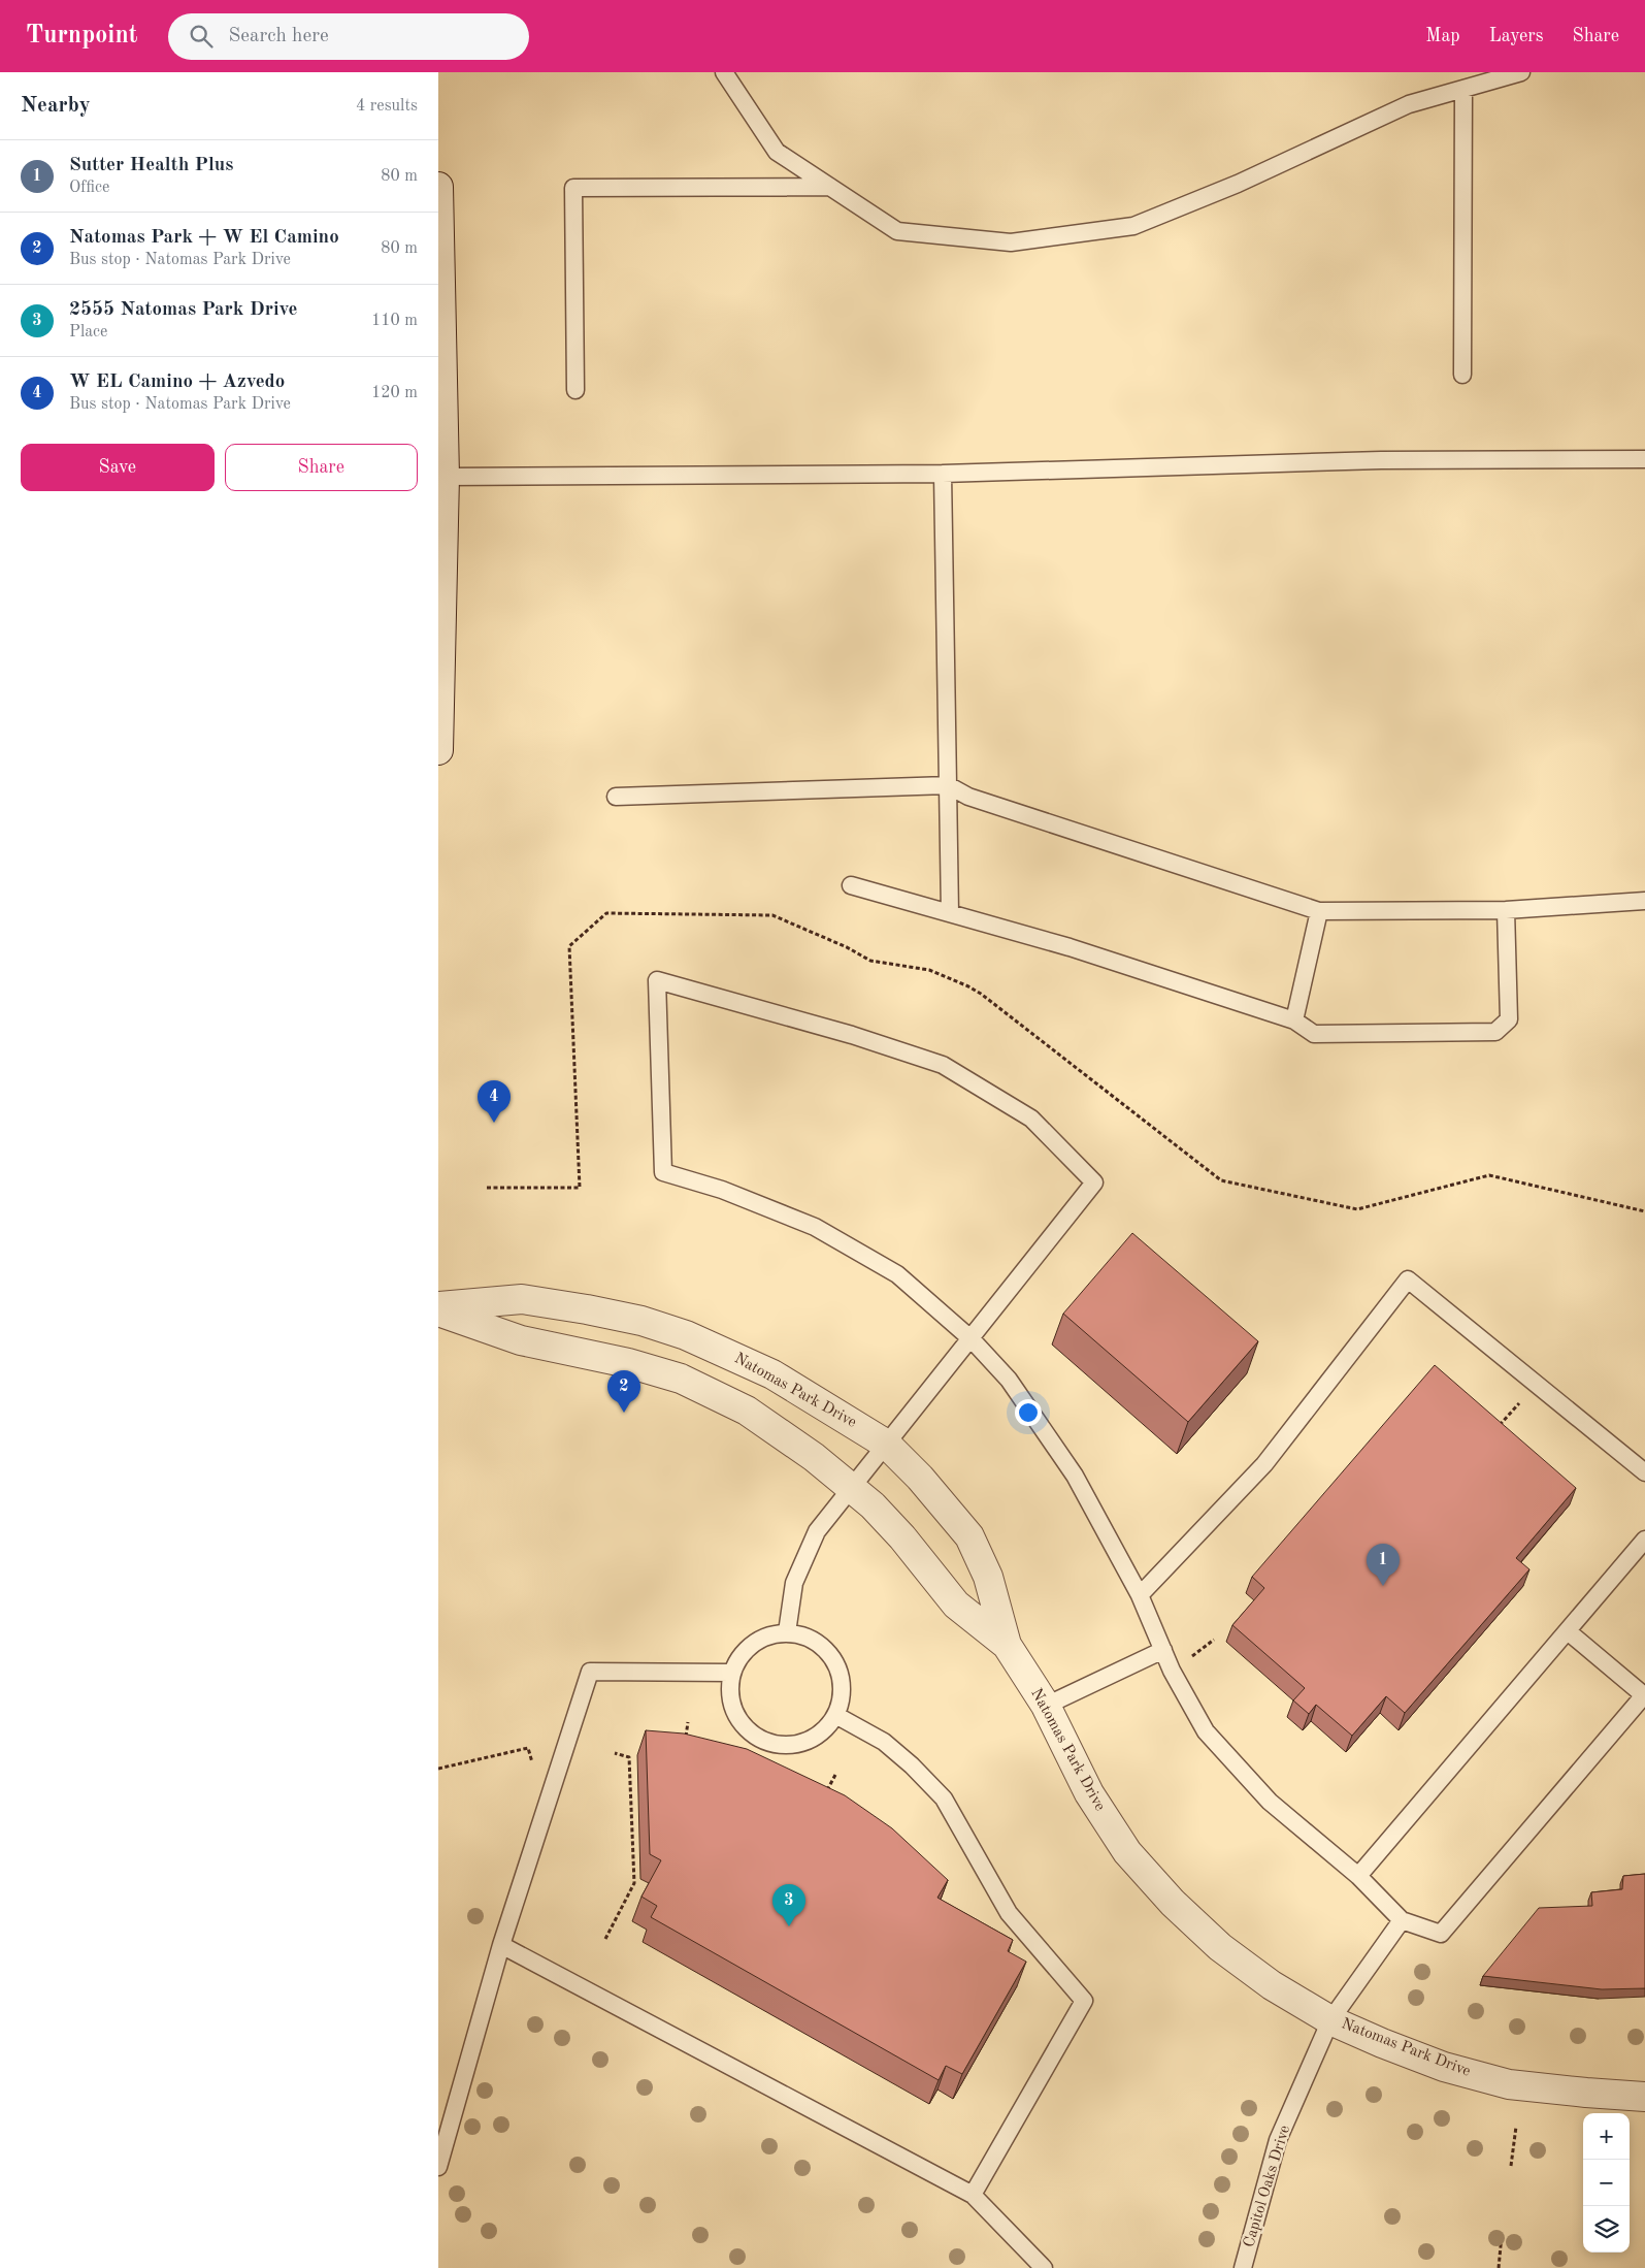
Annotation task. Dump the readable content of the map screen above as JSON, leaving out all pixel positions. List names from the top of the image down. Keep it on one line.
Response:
{"streets":{"street":["Natomas Park Drive"],"lane":["Capitol Oaks Drive"]},"crossings":[["Natomas Park Drive","Capitol Oaks Drive"]],"page":{"header":"Turnpoint","search":"Search here","nav":["Map","Layers","Share"],"heading":["Nearby","4 results"],"list":[{"mark":"1","name":"Sutter Health Plus","note":"Office","value":"80 m"},{"mark":"2","name":"Natomas Park + W El Camino","note":"Bus stop · Natomas Park Drive","value":"80 m"},{"mark":"3","name":"2555 Natomas Park Drive","note":"Place","value":"110 m"},{"mark":"4","name":"W EL Camino + Azvedo","note":"Bus stop · Natomas Park Drive","value":"120 m"}],"buttons":["Save","Share"],"pins":["4","2","1","3"],"map_buttons":["+","−"]}}
